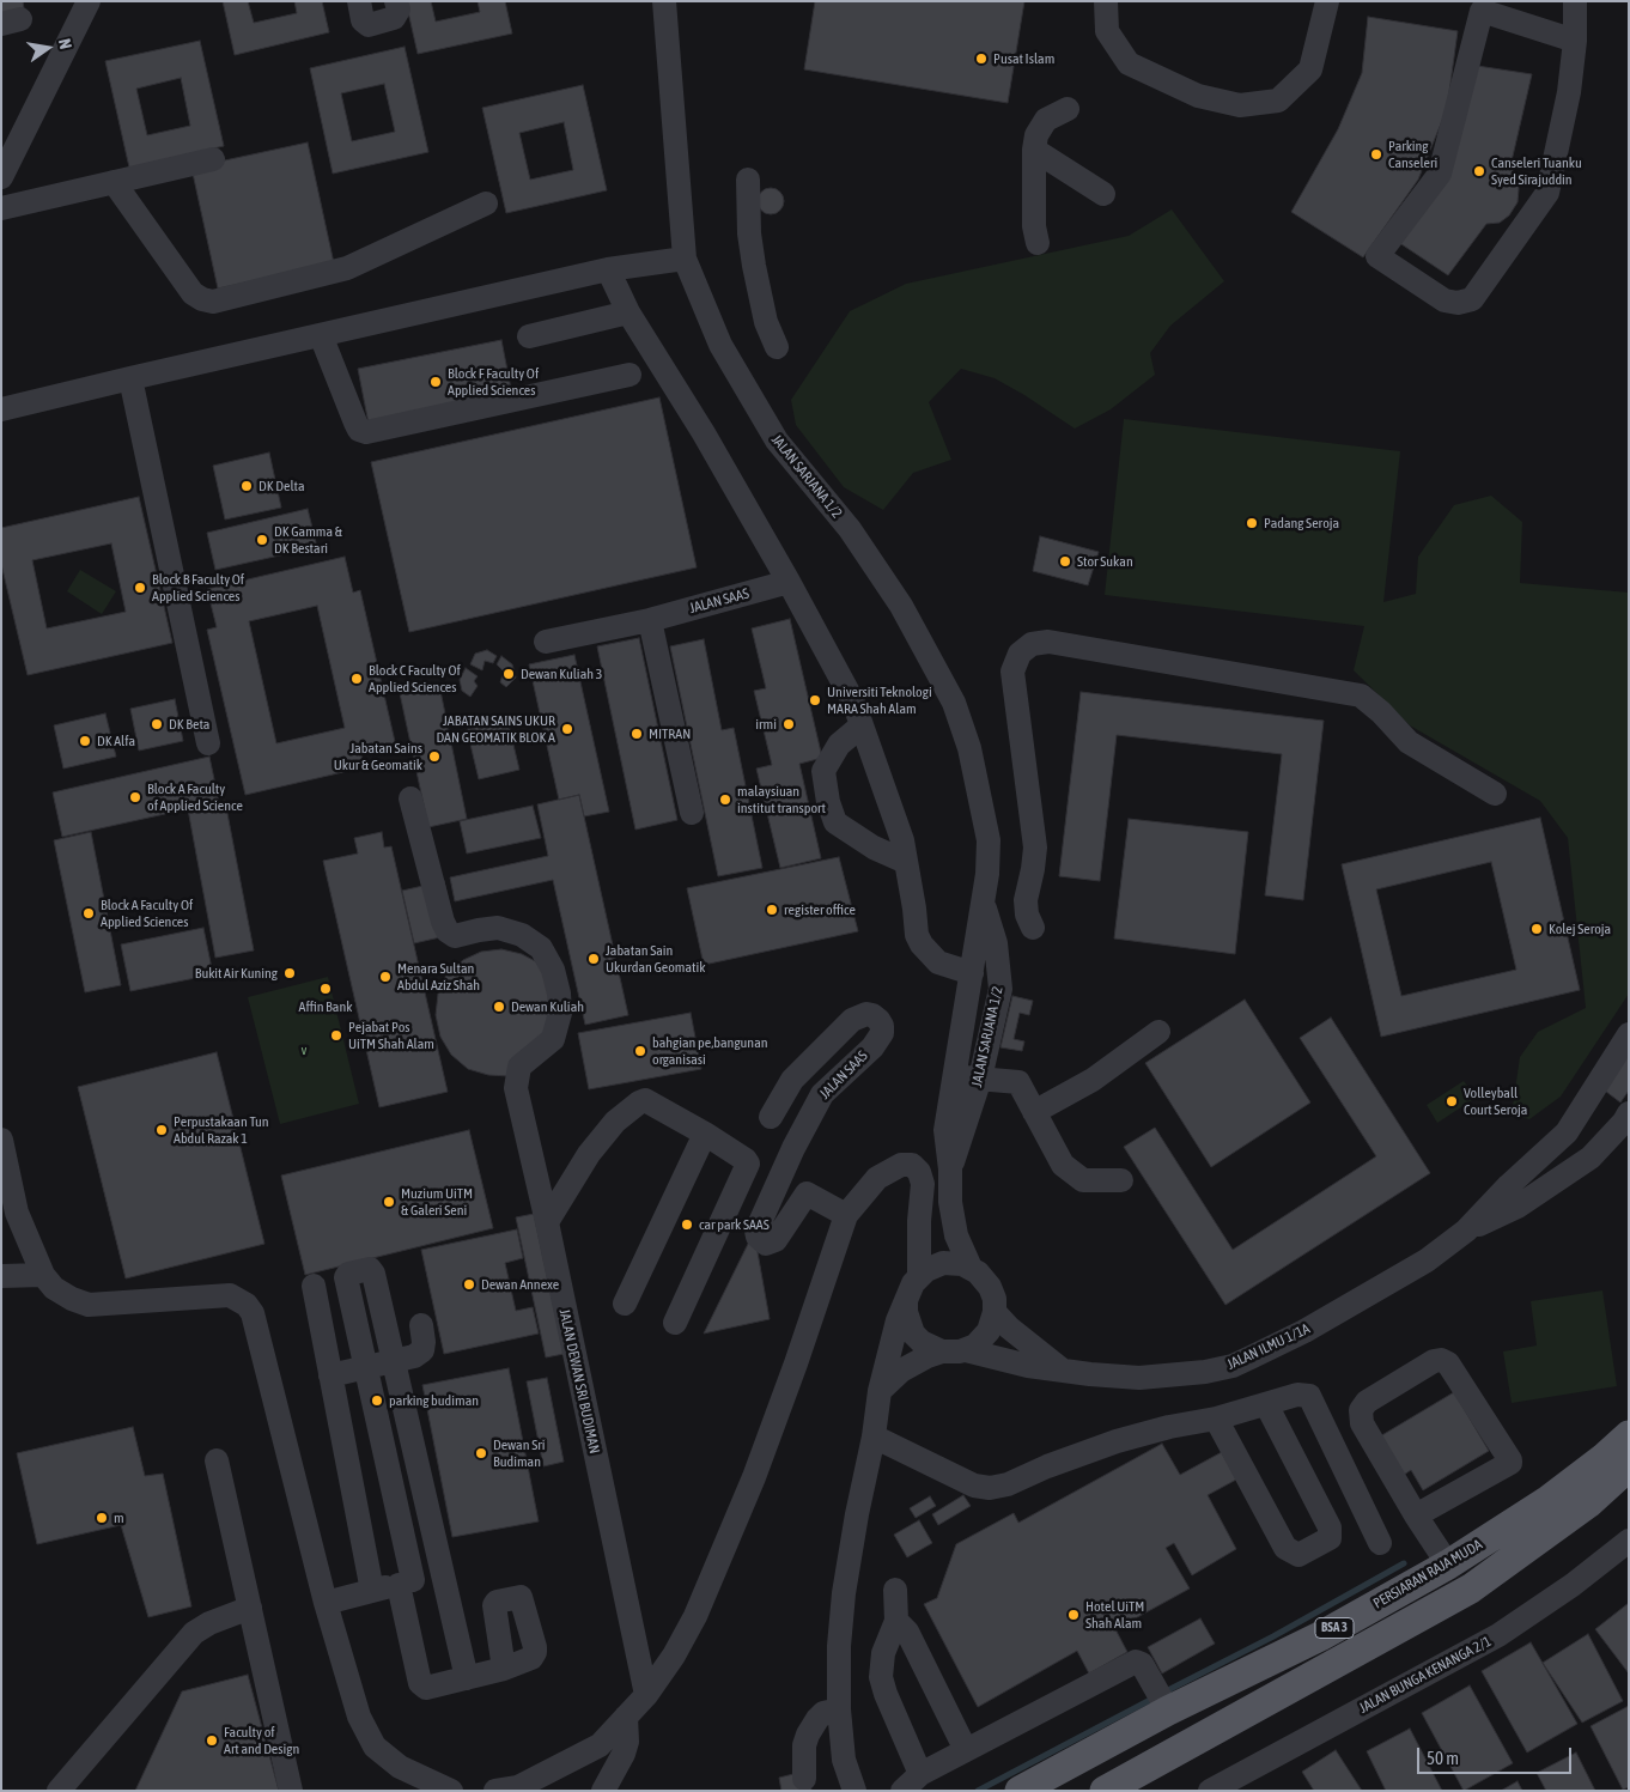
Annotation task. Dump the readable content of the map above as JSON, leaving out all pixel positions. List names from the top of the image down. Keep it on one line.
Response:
{"streets":{"main road":["PERSIARAN RAJA MUDA","BSA 3"],"street":["JALAN SARJANA 1/2","JALAN SAAS","JALAN ILMU 1/1A","JALAN DEWAN SRI BUDIMAN","JALAN BUNGA KENANGA 2/1"]},"crossings":[["JALAN SARJANA 1/2","JALAN ILMU 1/1A"]],"parks":["v"],"places":["Pusat Islam","Parking Canseleri","Canseleri Tuanku Syed Sirajuddin","Block F Faculty Of Applied Sciences","DK Delta","Padang Seroja","DK Gamma & DK Bestari","Stor Sukan","Block B Faculty Of Applied Sciences","Dewan Kuliah 3","Block C Faculty Of Applied Sciences","Universiti Teknologi MARA Shah Alam","DK Beta","irmi","JABATAN SAINS UKUR DAN GEOMATIK BLOK A","MITRAN","DK Alfa","Jabatan Sains Ukur & Geomatik","Block A Faculty of Applied Science","malaysiuan institut transport","register office","Block A Faculty Of Applied Sciences","Kolej Seroja","Jabatan Sain Ukurdan Geomatik","Bukit Air Kuning","Menara Sultan Abdul Aziz Shah","Affin Bank","Dewan Kuliah","Pejabat Pos UiTM Shah Alam","bahgian pe,bangunan organisasi","Volleyball Court Seroja","Perpustakaan Tun Abdul Razak 1","Muzium UiTM & Galeri Seni","car park SAAS","Dewan Annexe","parking budiman","Dewan Sri Budiman","m","Hotel UiTM Shah Alam","Faculty of Art and Design"],"scale_bar":"50 m","north":"right"}
